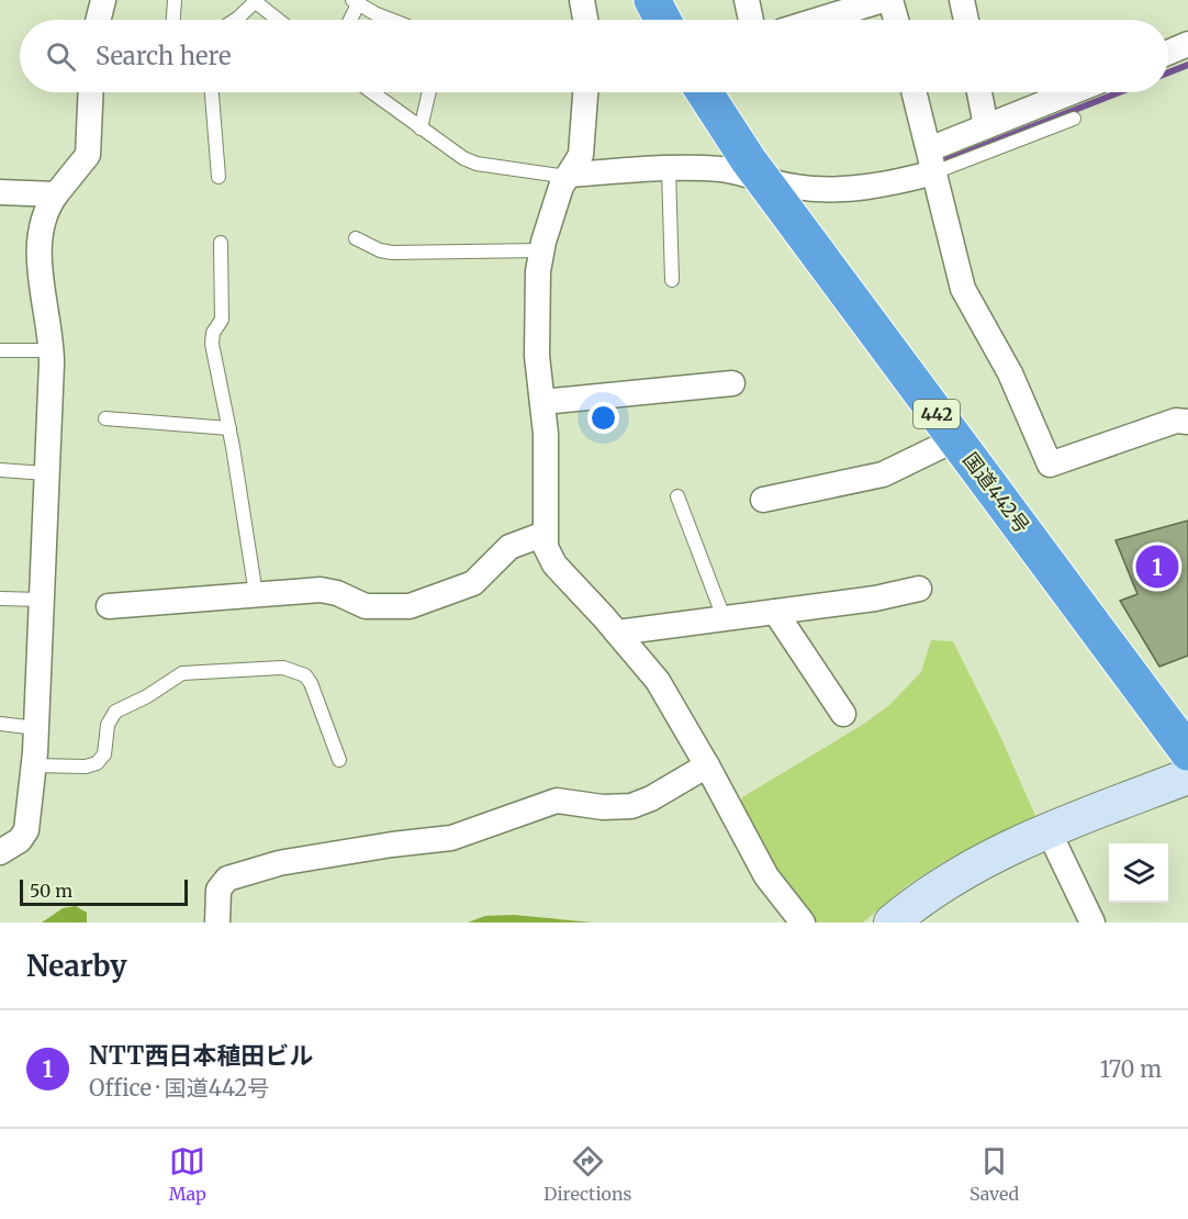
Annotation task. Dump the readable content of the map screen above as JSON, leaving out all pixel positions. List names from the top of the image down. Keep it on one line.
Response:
{"streets":{"highway":["442","国道442号"]},"scale_bar":"50 m","page":{"search":"Search here","pins":"1","scale":"50 m","heading":"Nearby","list":[{"mark":"1","name":"NTT西日本稙田ビル","note":"Office · 国道442号","value":"170 m"}],"nav":["Map","Directions","Saved"]}}
